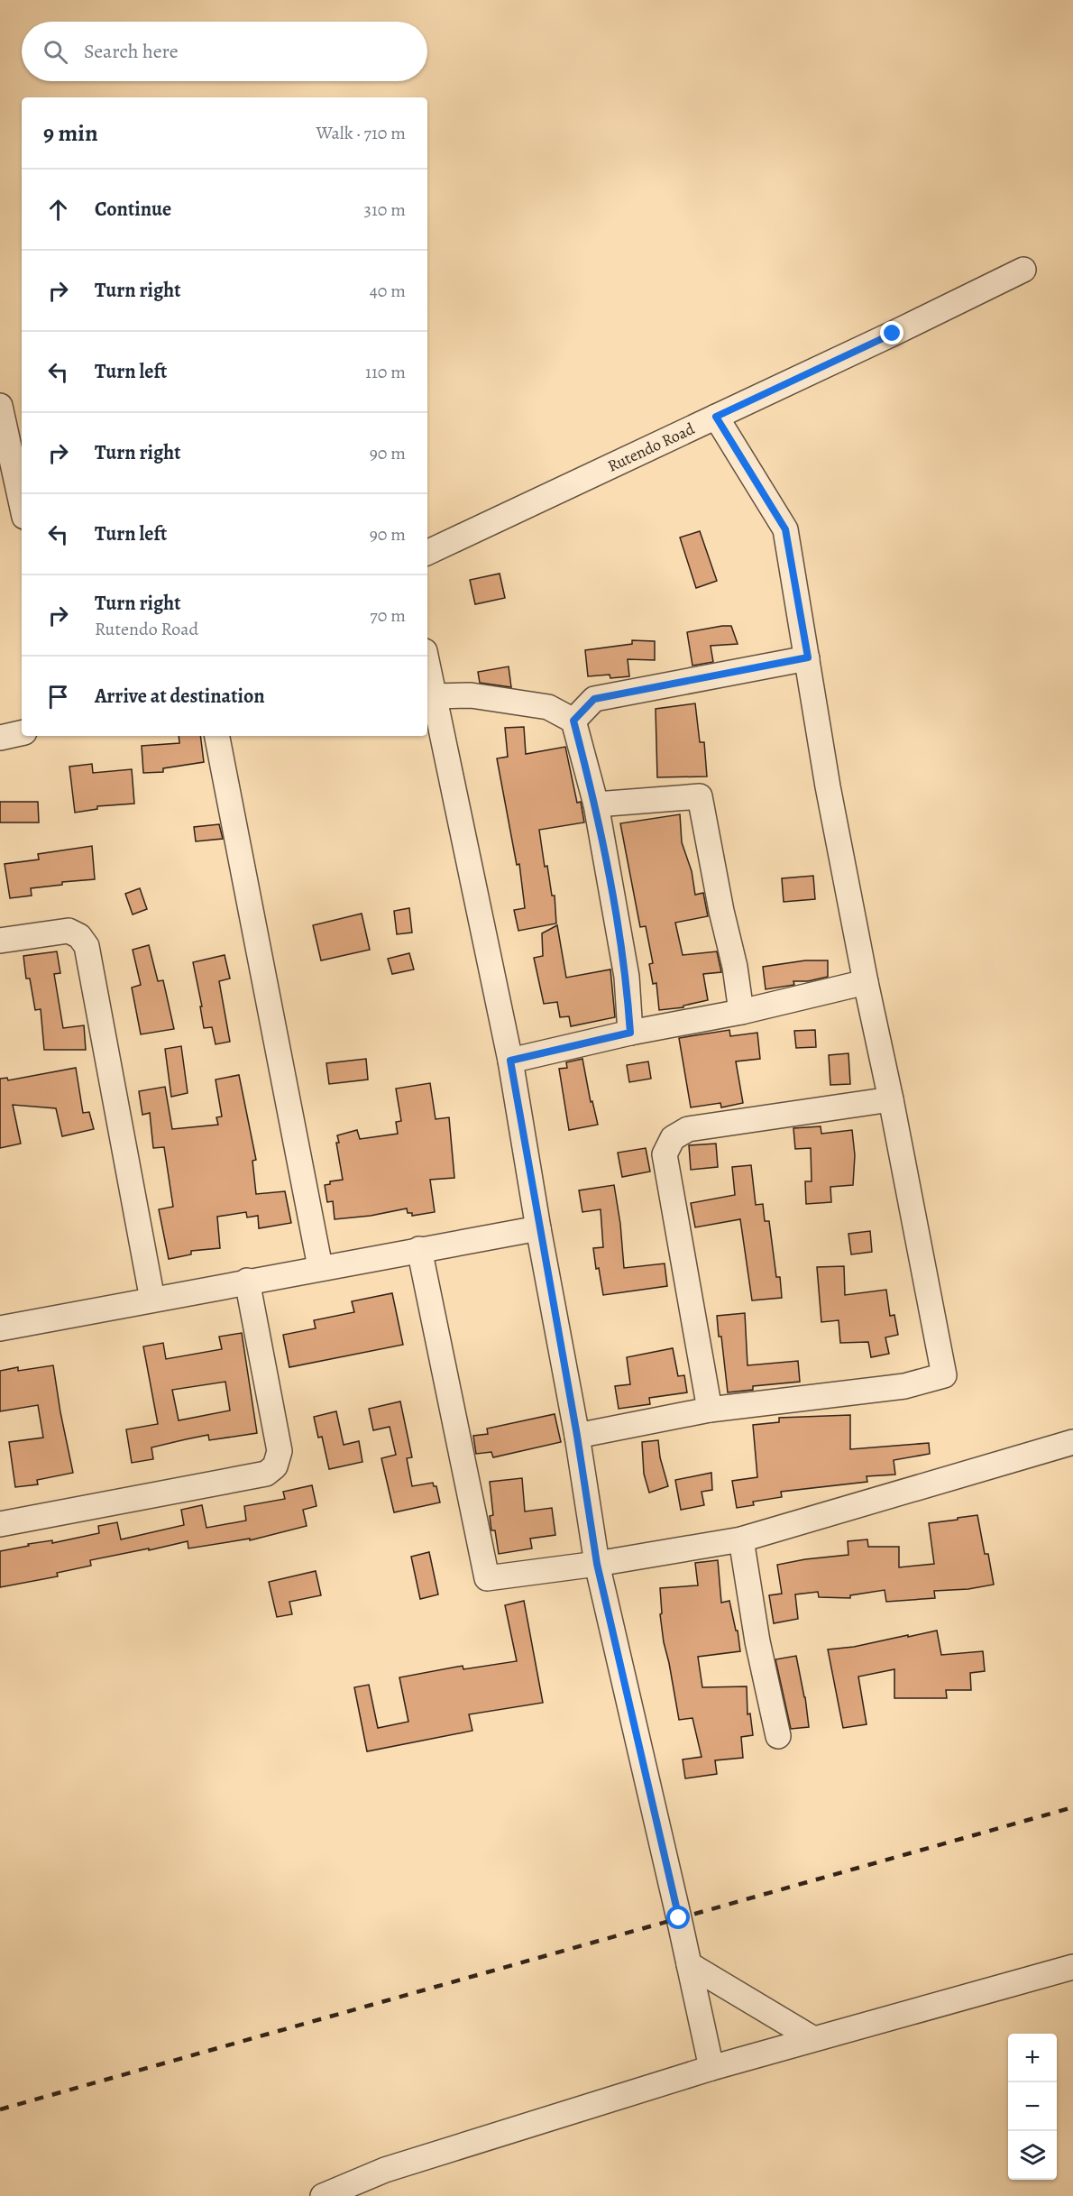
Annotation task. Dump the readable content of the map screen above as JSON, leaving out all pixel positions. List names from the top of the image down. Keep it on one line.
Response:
{"streets":{"street":["Rutendo Road"]},"page":{"search":"Search here","heading":["9 min","Walk · 710 m"],"list":[["Continue","310 m"],["Turn right","40 m"],["Turn left","110 m"],["Turn right","90 m"],["Turn left","90 m"],["Turn right","Rutendo Road","70 m"],"Arrive at destination"],"map_buttons":["+","−"]}}
